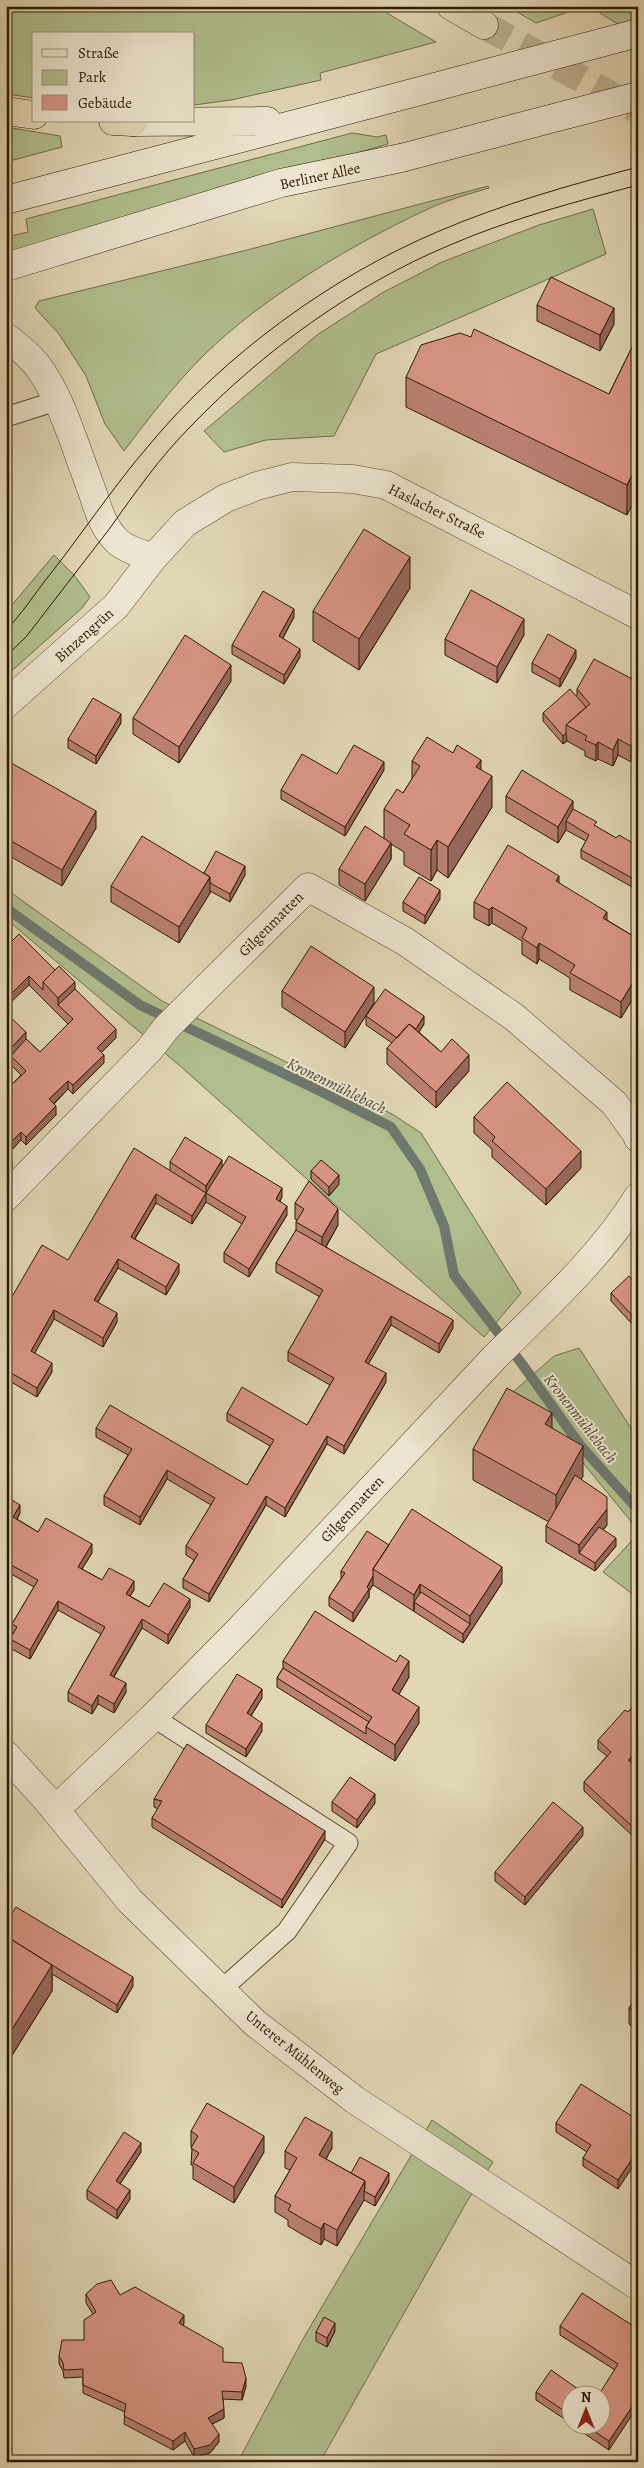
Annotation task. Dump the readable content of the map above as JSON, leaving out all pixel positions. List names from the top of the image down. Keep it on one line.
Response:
{"streets":{"street":["Berliner Allee","Haslacher Straße","Binzengrün","Gilgenmatten","Unterer Mühlenweg"]},"crossings":[["Haslacher Straße","Binzengrün"],["Gilgenmatten","Unterer Mühlenweg"]],"water":["Kronenmühlebach"],"legend":["Straße","Park","Gebäude"],"north":"top"}
